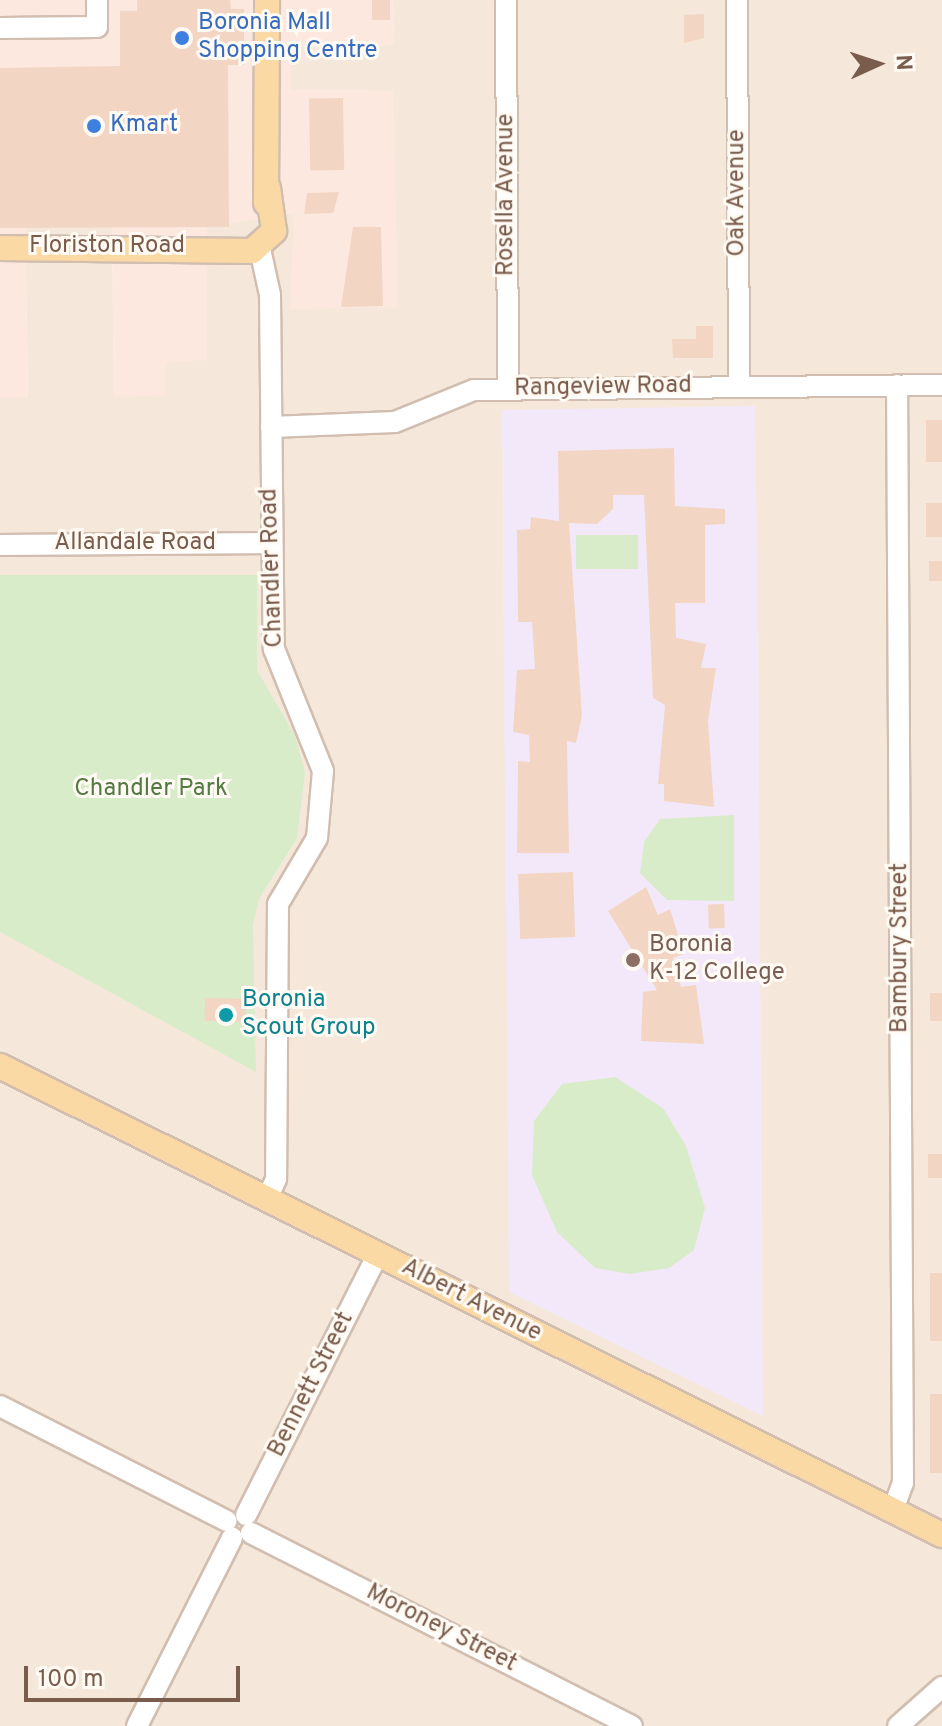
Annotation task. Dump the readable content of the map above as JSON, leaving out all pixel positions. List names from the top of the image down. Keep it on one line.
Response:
{"streets":{"main road":["Floriston Road","Chandler Road","Albert Avenue"],"street":["Oak Avenue","Rosella Avenue","Rangeview Road","Allandale Road","Bambury Street","Bennett Street","Moroney Street"]},"crossings":[["Oak Avenue","Rangeview Road"],["Rosella Avenue","Rangeview Road"],["Floriston Road","Chandler Road"],["Rangeview Road","Chandler Road"],["Rangeview Road","Bambury Street"],["Allandale Road","Chandler Road"],["Chandler Road","Albert Avenue"],["Bambury Street","Albert Avenue"],["Albert Avenue","Bennett Street"],["Bennett Street","Moroney Street"]],"parks":["Chandler Park"],"places":["Boronia Mall Shopping Centre","Kmart","Boronia K-12 College","Boronia Scout Group"],"scale_bar":"100 m","north":"right"}
